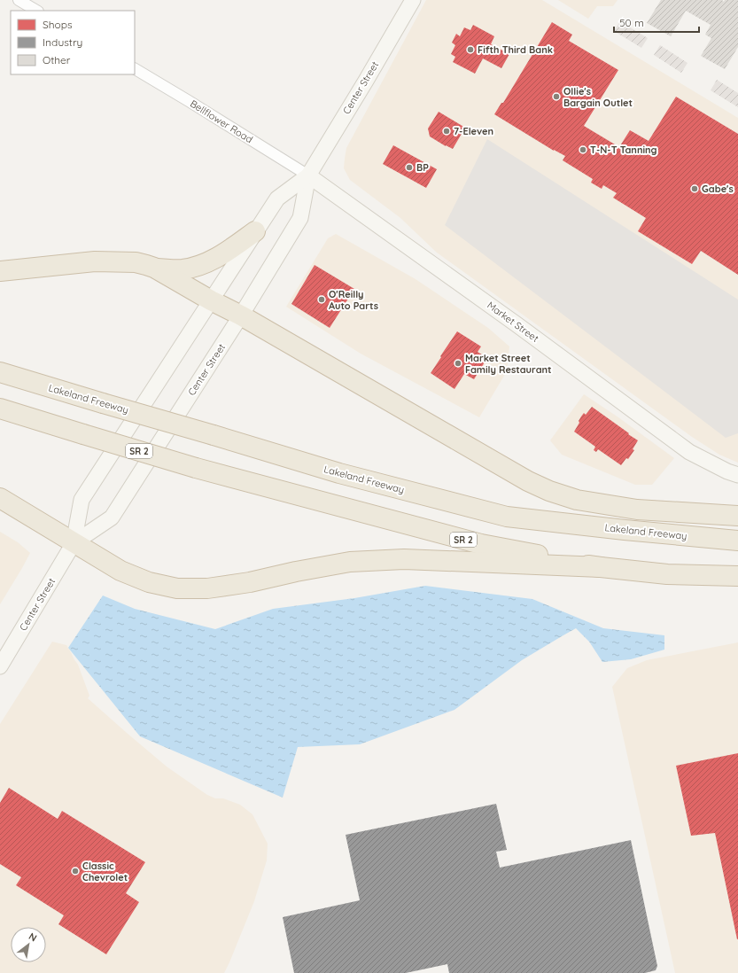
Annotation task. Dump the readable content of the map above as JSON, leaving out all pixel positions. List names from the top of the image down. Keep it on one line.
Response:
{"streets":{"highway":["Lakeland Freeway","SR 2"],"main road":["Center Street","Market Street"],"street":["Bellflower Road"]},"crossings":[["Center Street","Bellflower Road"],["Center Street","Market Street"],["Bellflower Road","Market Street"]],"places":["Fifth Third Bank","Ollie's Bargain Outlet","7-Eleven","T-N-T Tanning","BP","Gabe's","O'Reilly Auto Parts","Market Street Family Restaurant","Classic Chevrolet"],"legend":["Shops","Industry","Other"],"scale_bar":"50 m","north":"top right"}
